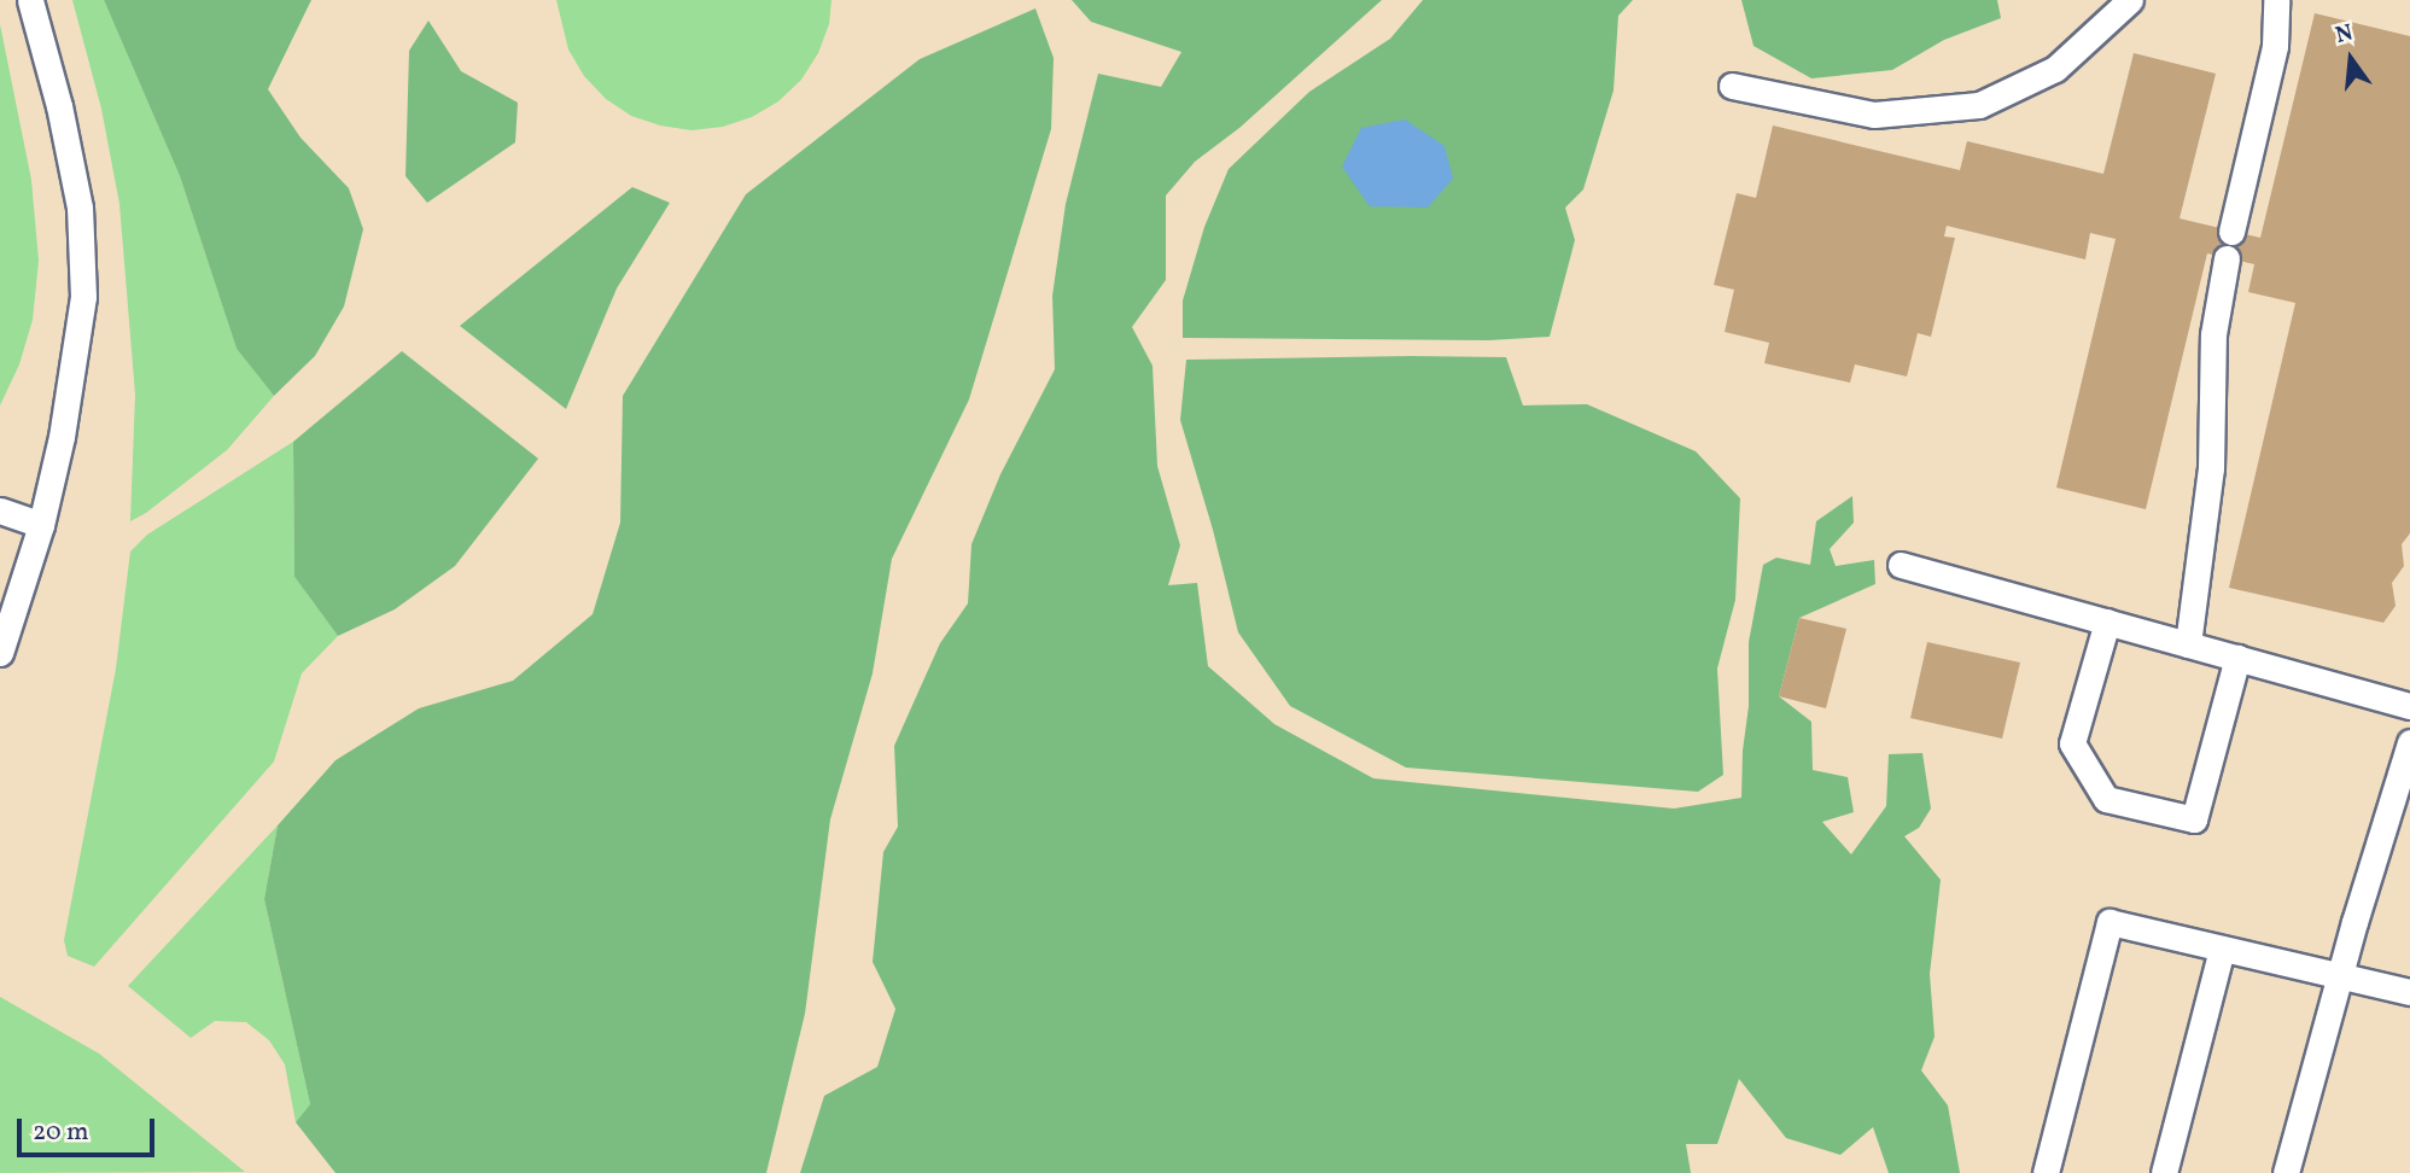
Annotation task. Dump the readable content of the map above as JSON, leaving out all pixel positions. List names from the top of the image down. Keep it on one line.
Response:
{"scale_bar":"20 m","north":"top"}
